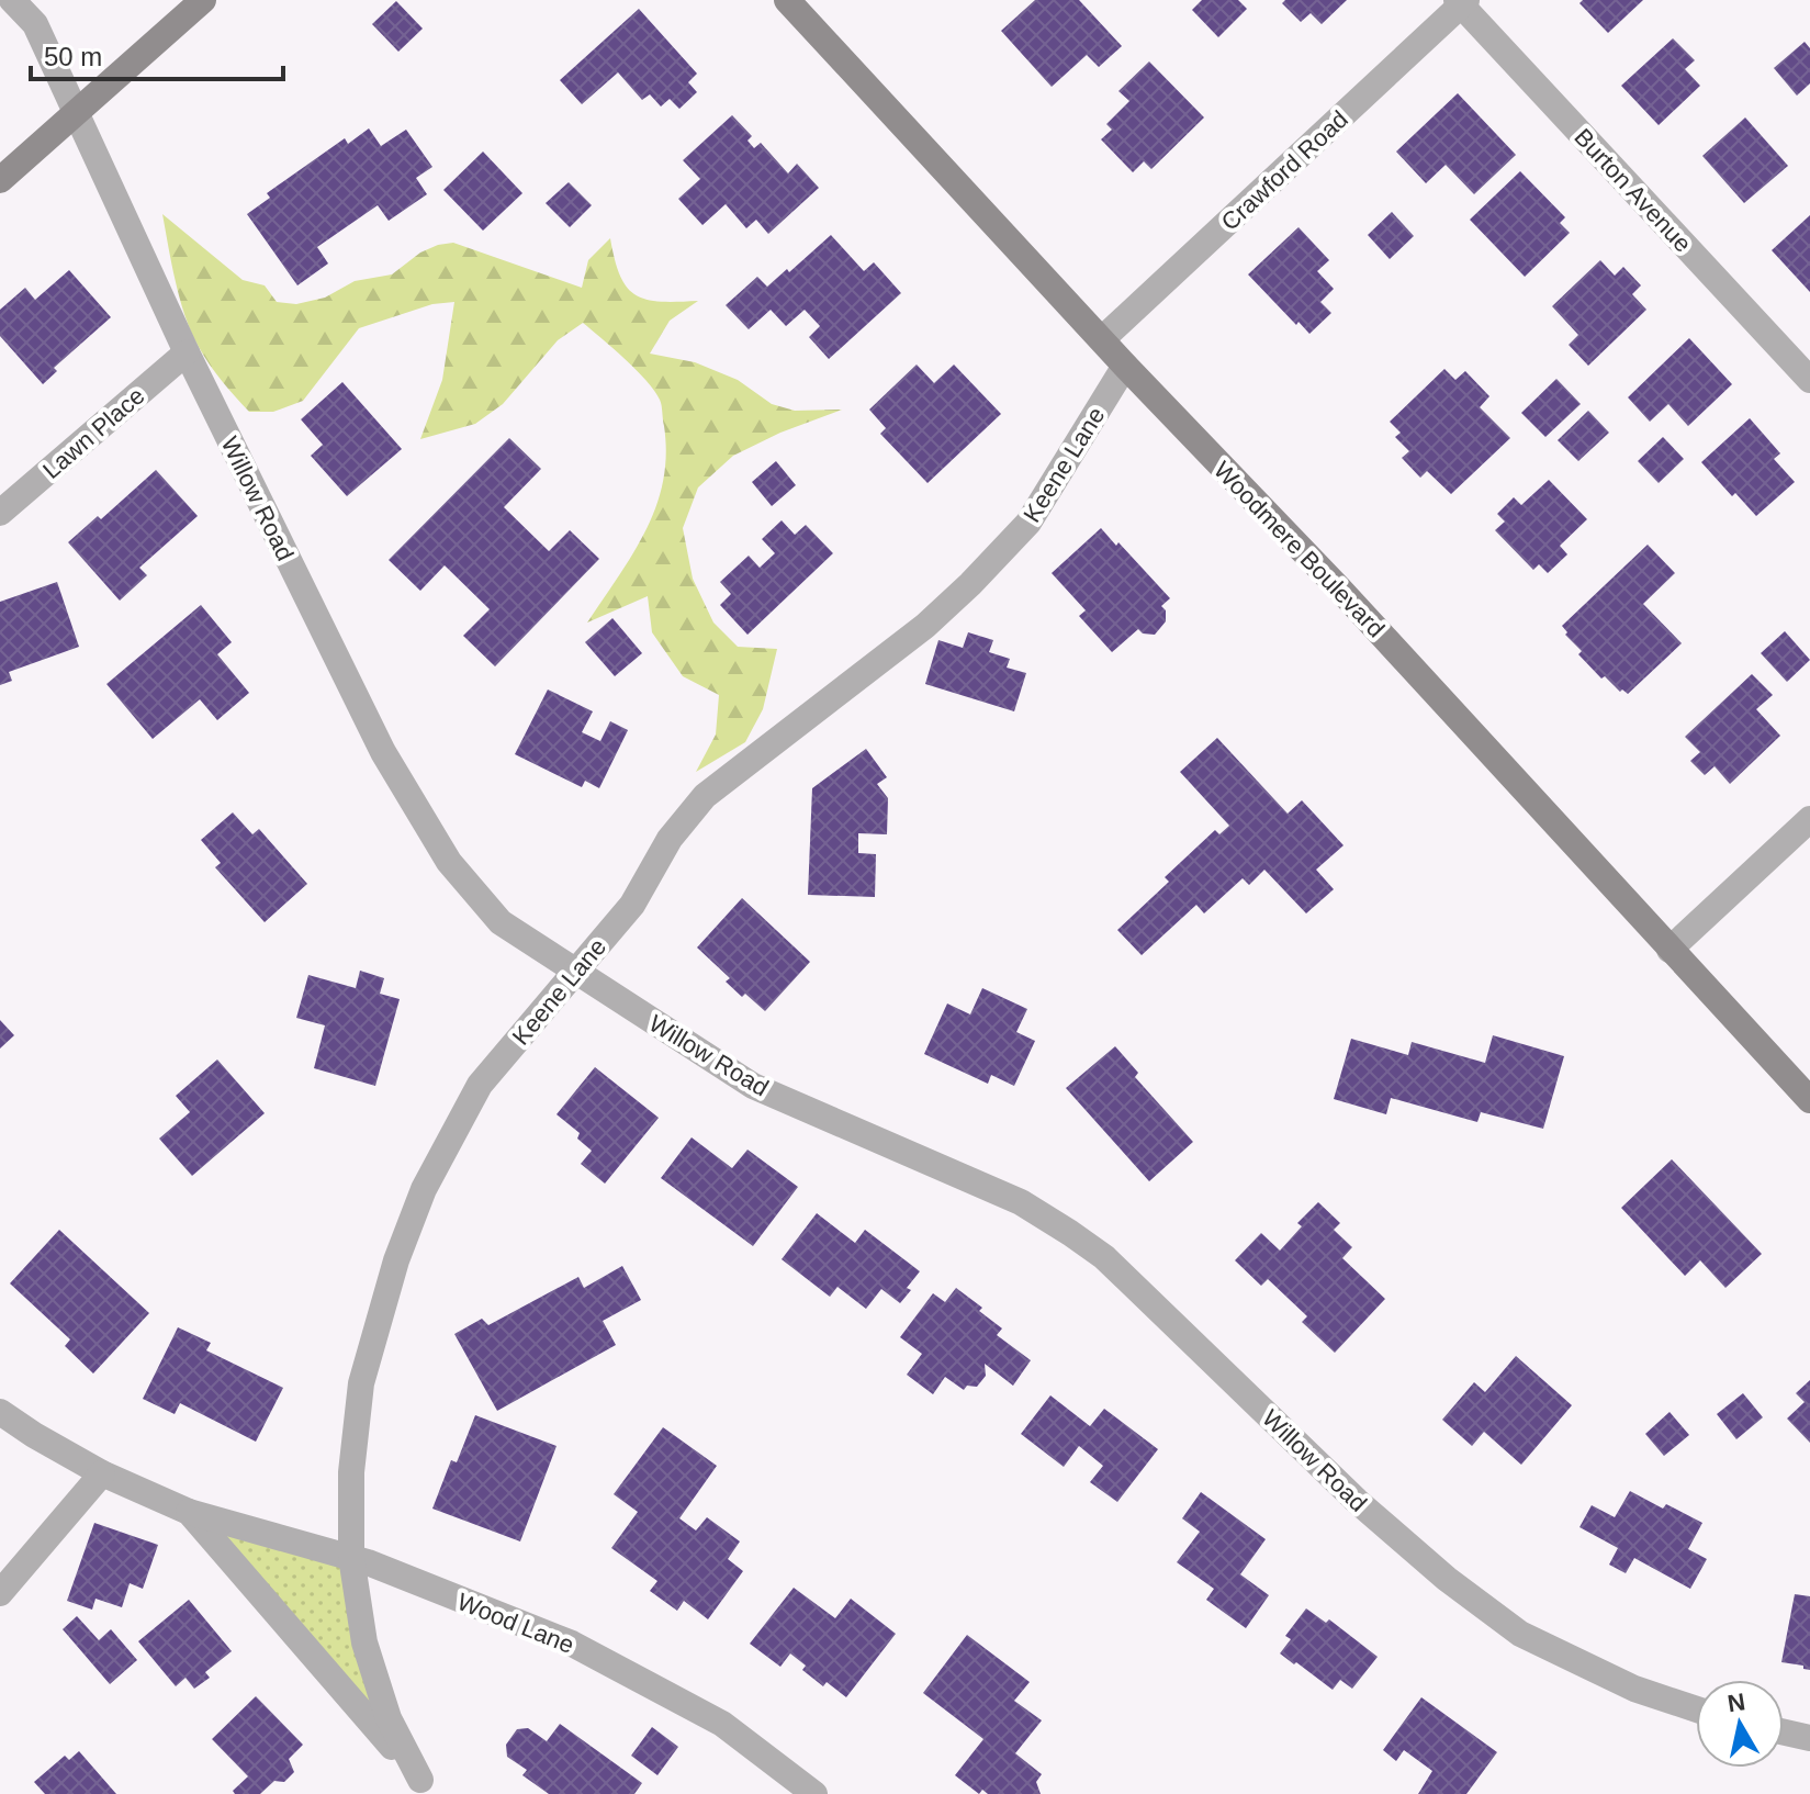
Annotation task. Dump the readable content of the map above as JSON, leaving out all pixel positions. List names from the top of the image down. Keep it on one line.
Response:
{"streets":{"street":["Crawford Road","Burton Avenue","Lawn Place","Keene Lane","Willow Road","Woodmere Boulevard","Wood Lane"]},"crossings":[["Crawford Road","Burton Avenue"],["Crawford Road","Woodmere Boulevard"],["Lawn Place","Willow Road"],["Keene Lane","Willow Road"],["Keene Lane","Woodmere Boulevard"],["Keene Lane","Wood Lane"]],"scale_bar":"50 m","north":"top"}
